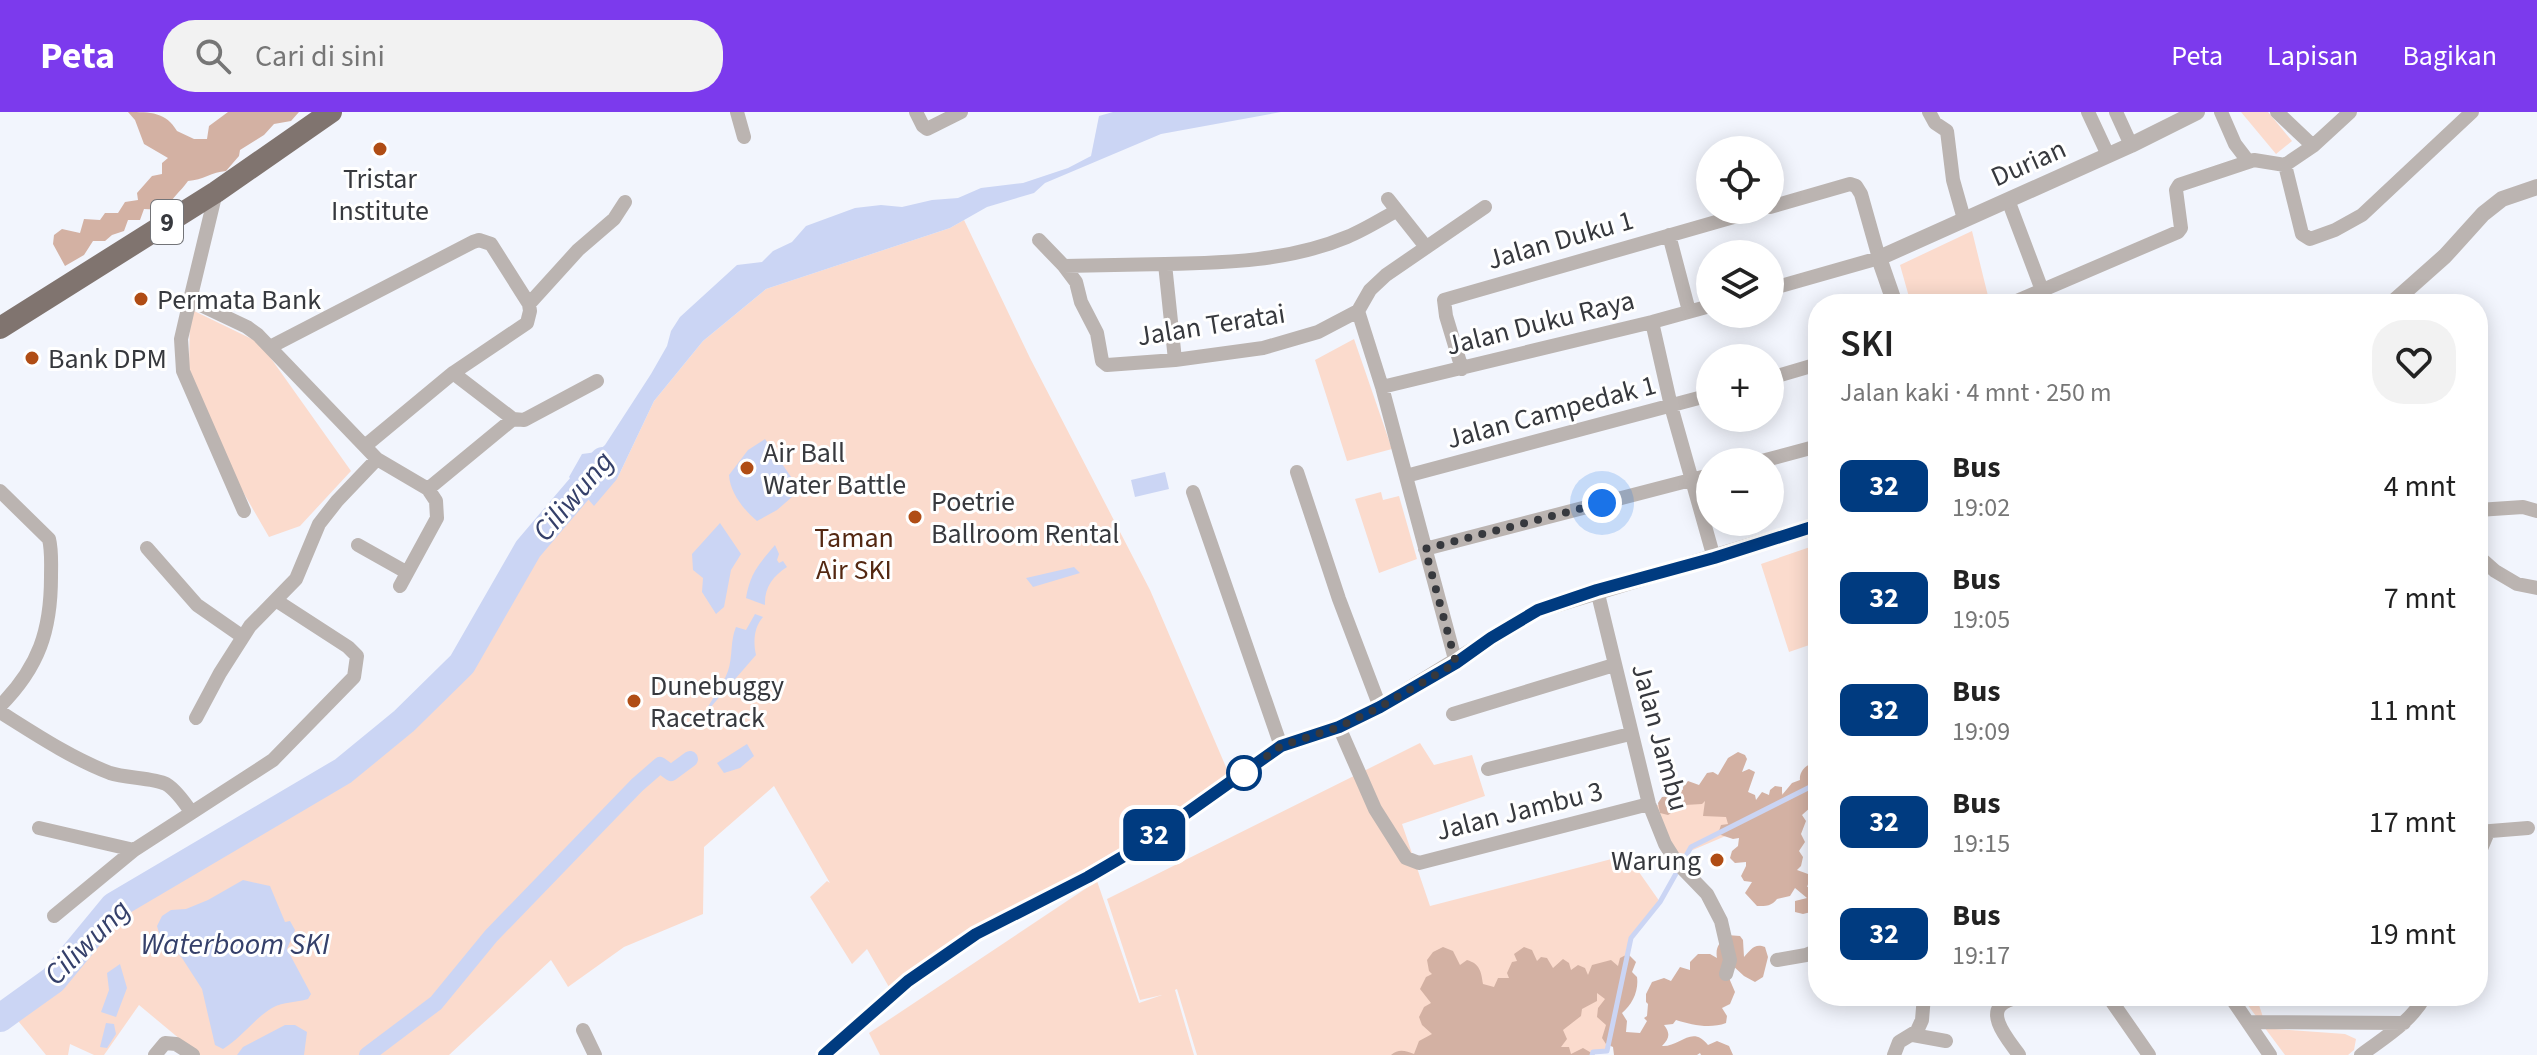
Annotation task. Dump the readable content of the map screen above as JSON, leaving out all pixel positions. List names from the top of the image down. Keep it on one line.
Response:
{"streets":{"highway":["9"],"street":["Durian","Jalan Duku 1","Jalan Duku Raya","Jalan Teratai","Jalan Campedak 1","Jalan Jambu","Jalan Jambu 3"]},"crossings":[["Jalan Duku 1","Jalan Duku Raya"],["Jalan Jambu","Jalan Jambu 3"]],"water":["Ciliwung","Waterboom SKI"],"parks":["Taman Air SKI"],"places":["Tristar Institute","Permata Bank","Bank DPM","Air Ball Water Battle","Poetrie Ballroom Rental","Dunebuggy Racetrack","Warung"],"lines":["bus line 32"],"page":{"header":"Peta","search":"Cari di sini","nav":["Peta","Lapisan","Bagikan"],"on_map":"32","map_buttons":["+","−"],"heading":["SKI","Jalan kaki · 4 mnt · 250 m"],"list":[{"mark":"32","name":"Bus","note":"19:02","value":"4 mnt"},{"mark":"32","name":"Bus","note":"19:05","value":"7 mnt"},{"mark":"32","name":"Bus","note":"19:09","value":"11 mnt"},{"mark":"32","name":"Bus","note":"19:15","value":"17 mnt"},{"mark":"32","name":"Bus","note":"19:17","value":"19 mnt"}]}}
